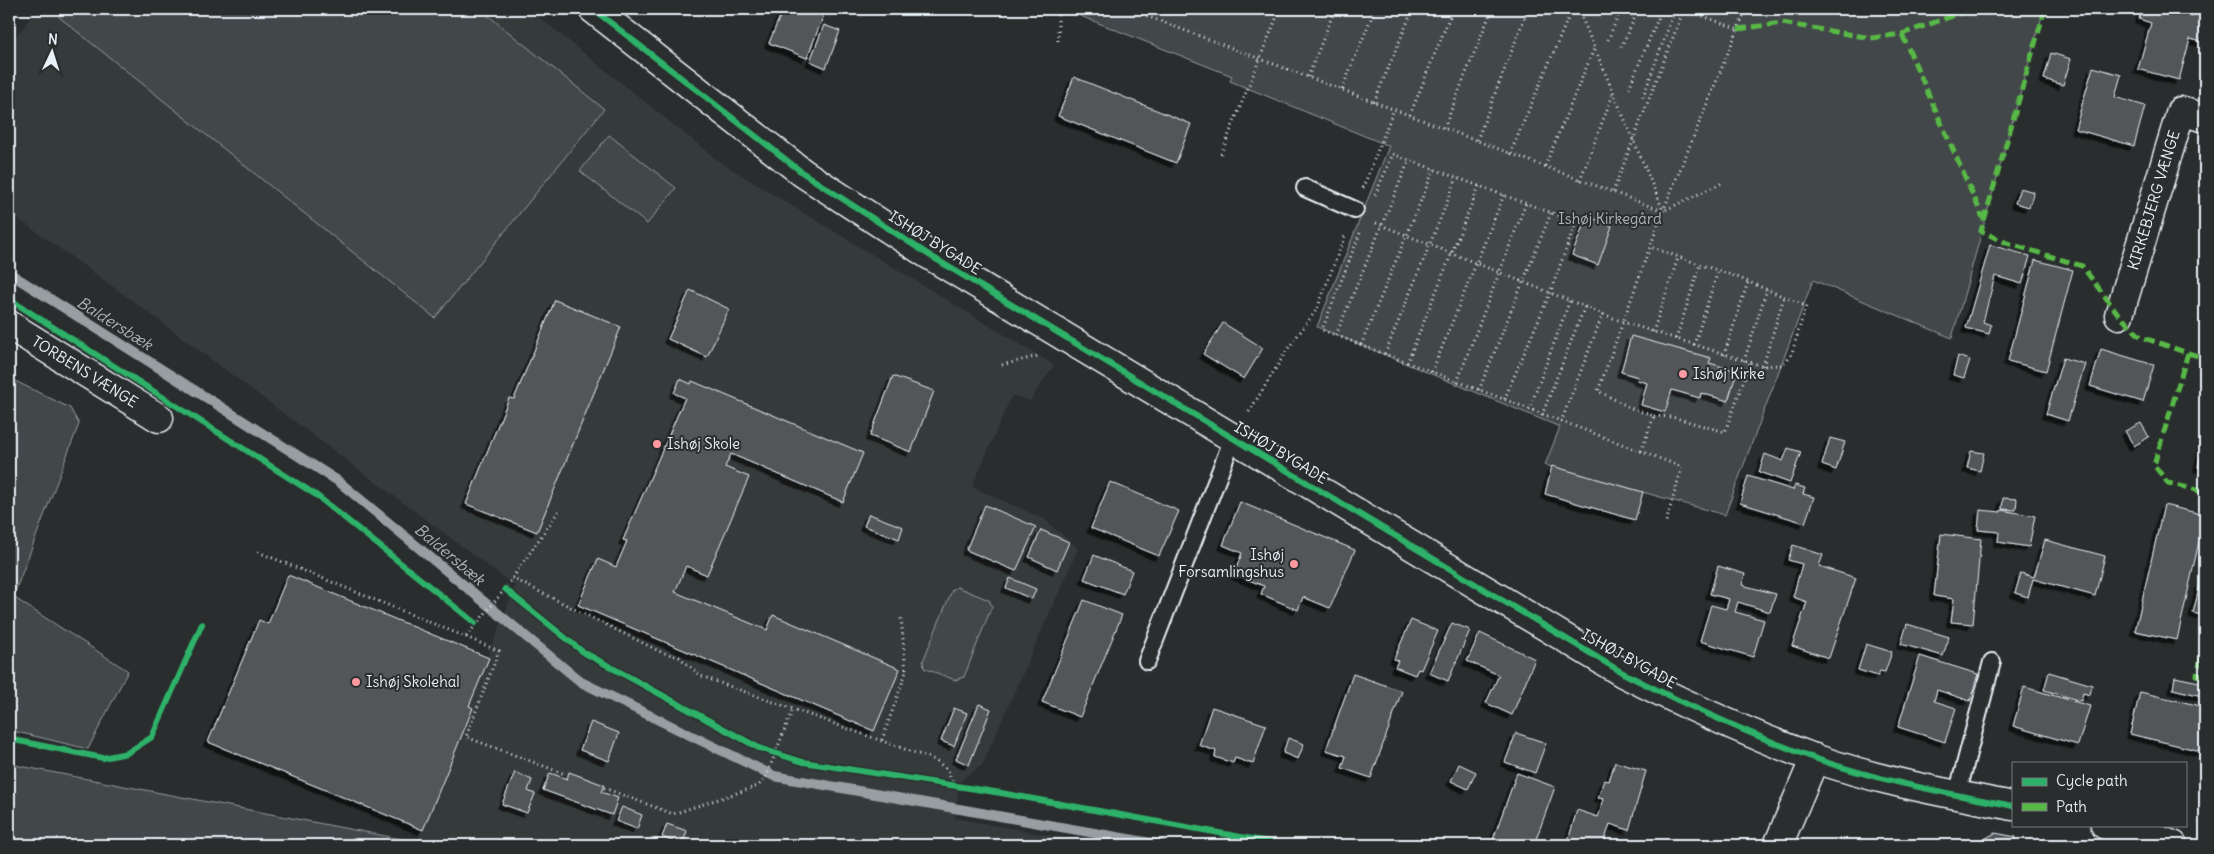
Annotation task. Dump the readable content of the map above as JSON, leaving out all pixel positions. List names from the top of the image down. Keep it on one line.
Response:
{"streets":{"street":["KIRKEBJERG VÆNGE","ISHØJ BYGADE","TORBENS VÆNGE"]},"water":["Baldersbæk"],"parks":["Ishøj Kirkegård"],"places":["Ishøj Kirke","Ishøj Skole","Ishøj Forsamlingshus","Ishøj Skolehal"],"legend":["Cycle path","Path"],"north":"top"}
